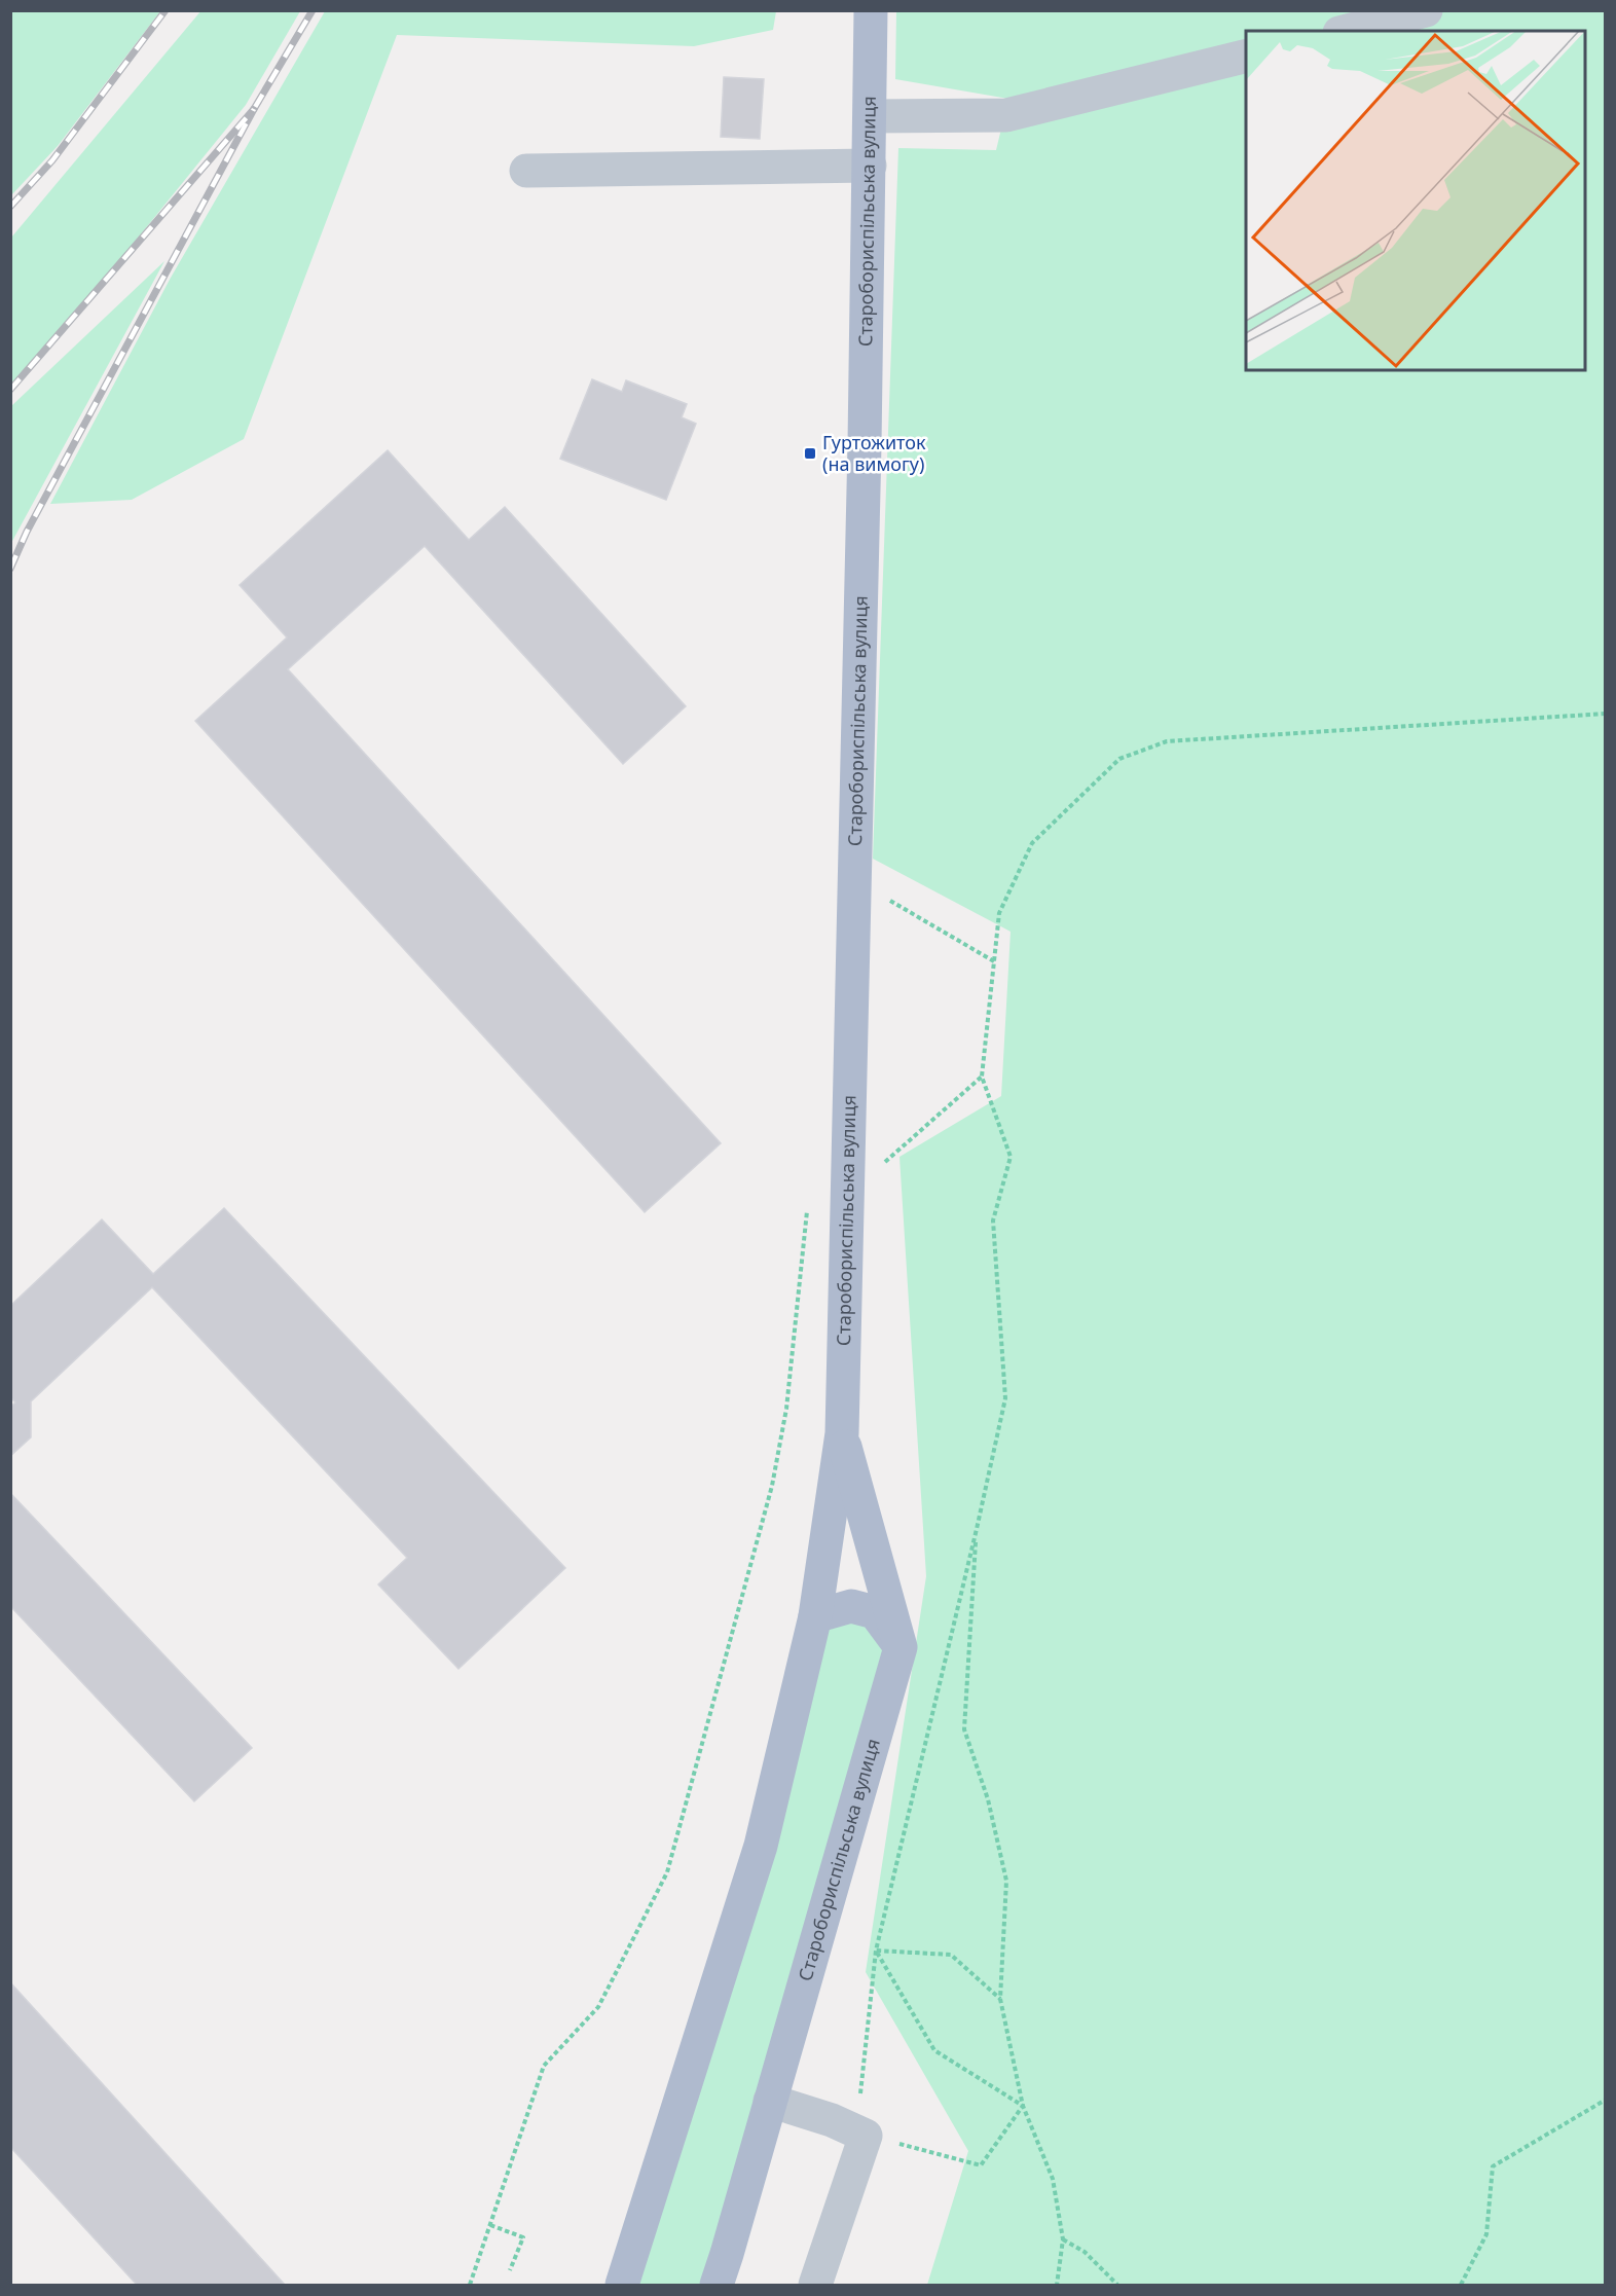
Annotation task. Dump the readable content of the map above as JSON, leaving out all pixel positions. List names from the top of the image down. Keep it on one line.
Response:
{"streets":{"main road":["Старобориспільська вулиця"]},"places":{"transit":["Гуртожиток (на вимогу)"]}}
